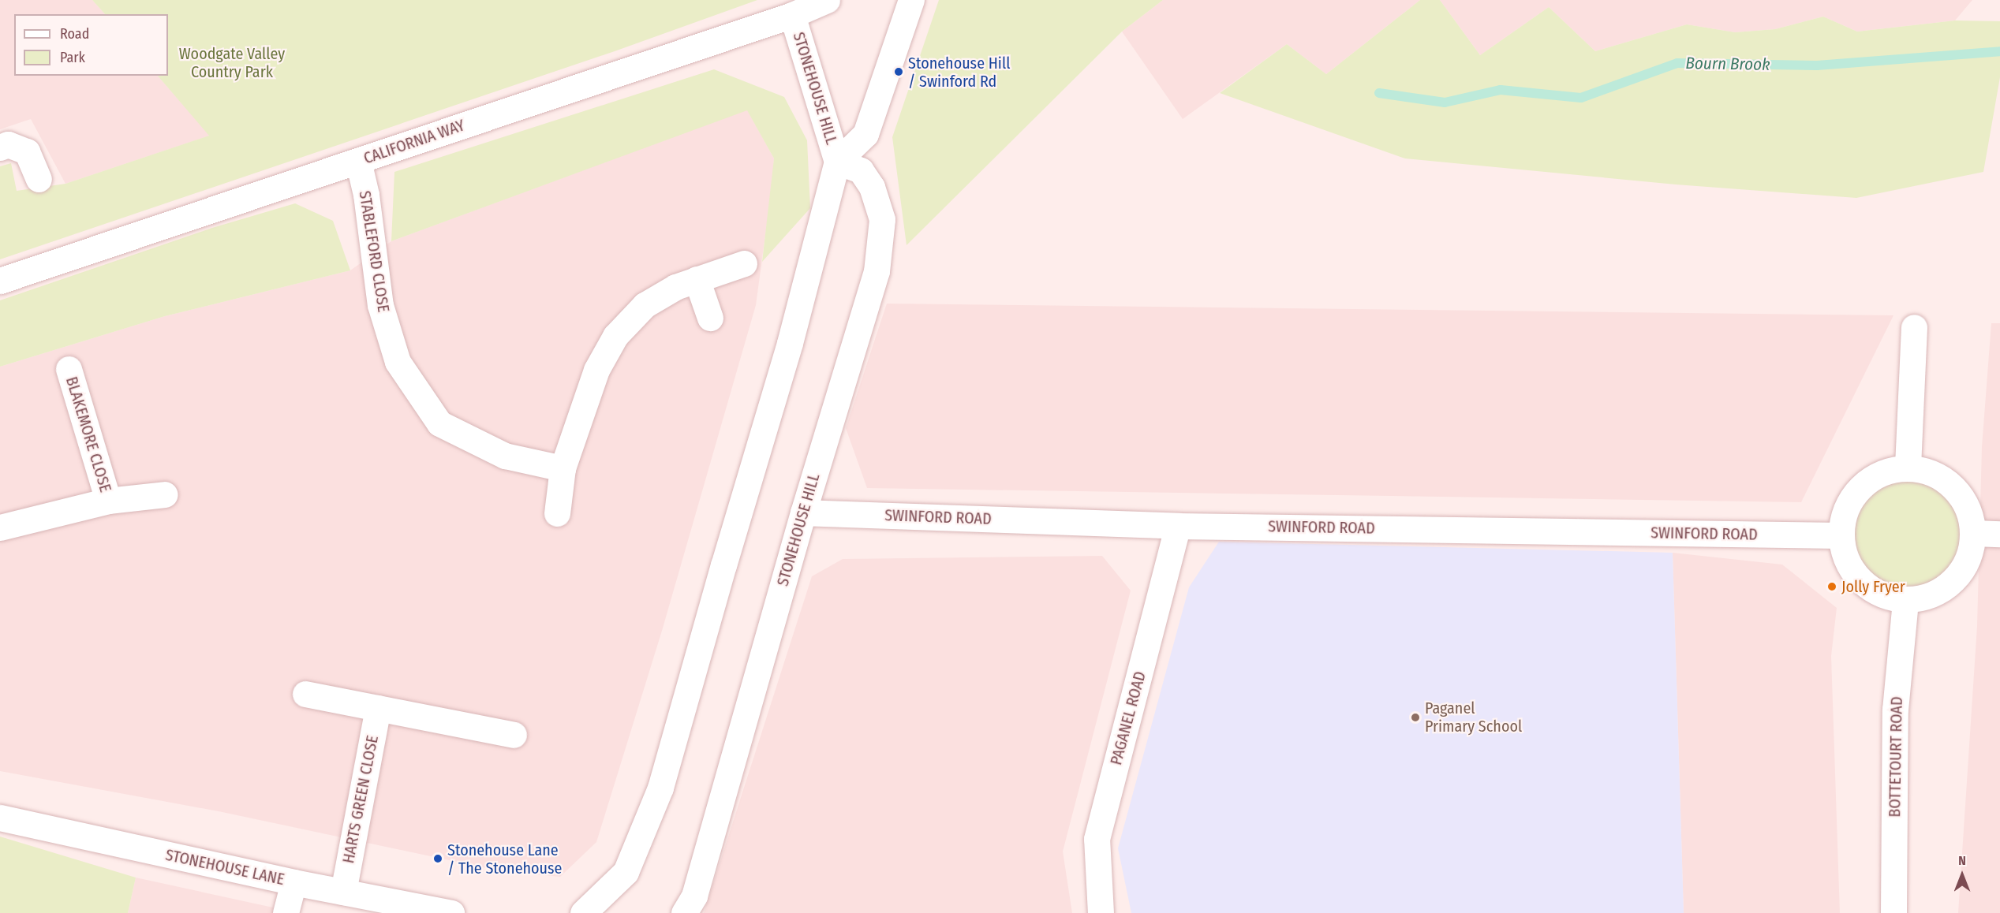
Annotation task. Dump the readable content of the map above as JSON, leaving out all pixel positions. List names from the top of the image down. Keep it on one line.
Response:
{"streets":{"street":["STONEHOUSE HILL","CALIFORNIA WAY","STABLEFORD CLOSE","BLAKEMORE CLOSE","SWINFORD ROAD","PAGANEL ROAD","BOTTETOURT ROAD","HARTS GREEN CLOSE","STONEHOUSE LANE"]},"crossings":[["STONEHOUSE HILL","CALIFORNIA WAY"],["STONEHOUSE HILL","SWINFORD ROAD"],["CALIFORNIA WAY","STABLEFORD CLOSE"],["SWINFORD ROAD","PAGANEL ROAD"],["SWINFORD ROAD","BOTTETOURT ROAD"],["HARTS GREEN CLOSE","STONEHOUSE LANE"]],"water":["Bourn Brook"],"parks":["Woodgate Valley Country Park"],"places":["Stonehouse Hill / Swinford Rd","Jolly Fryer","Paganel Primary School","Stonehouse Lane / The Stonehouse"],"legend":["Road","Park"],"north":"top"}
